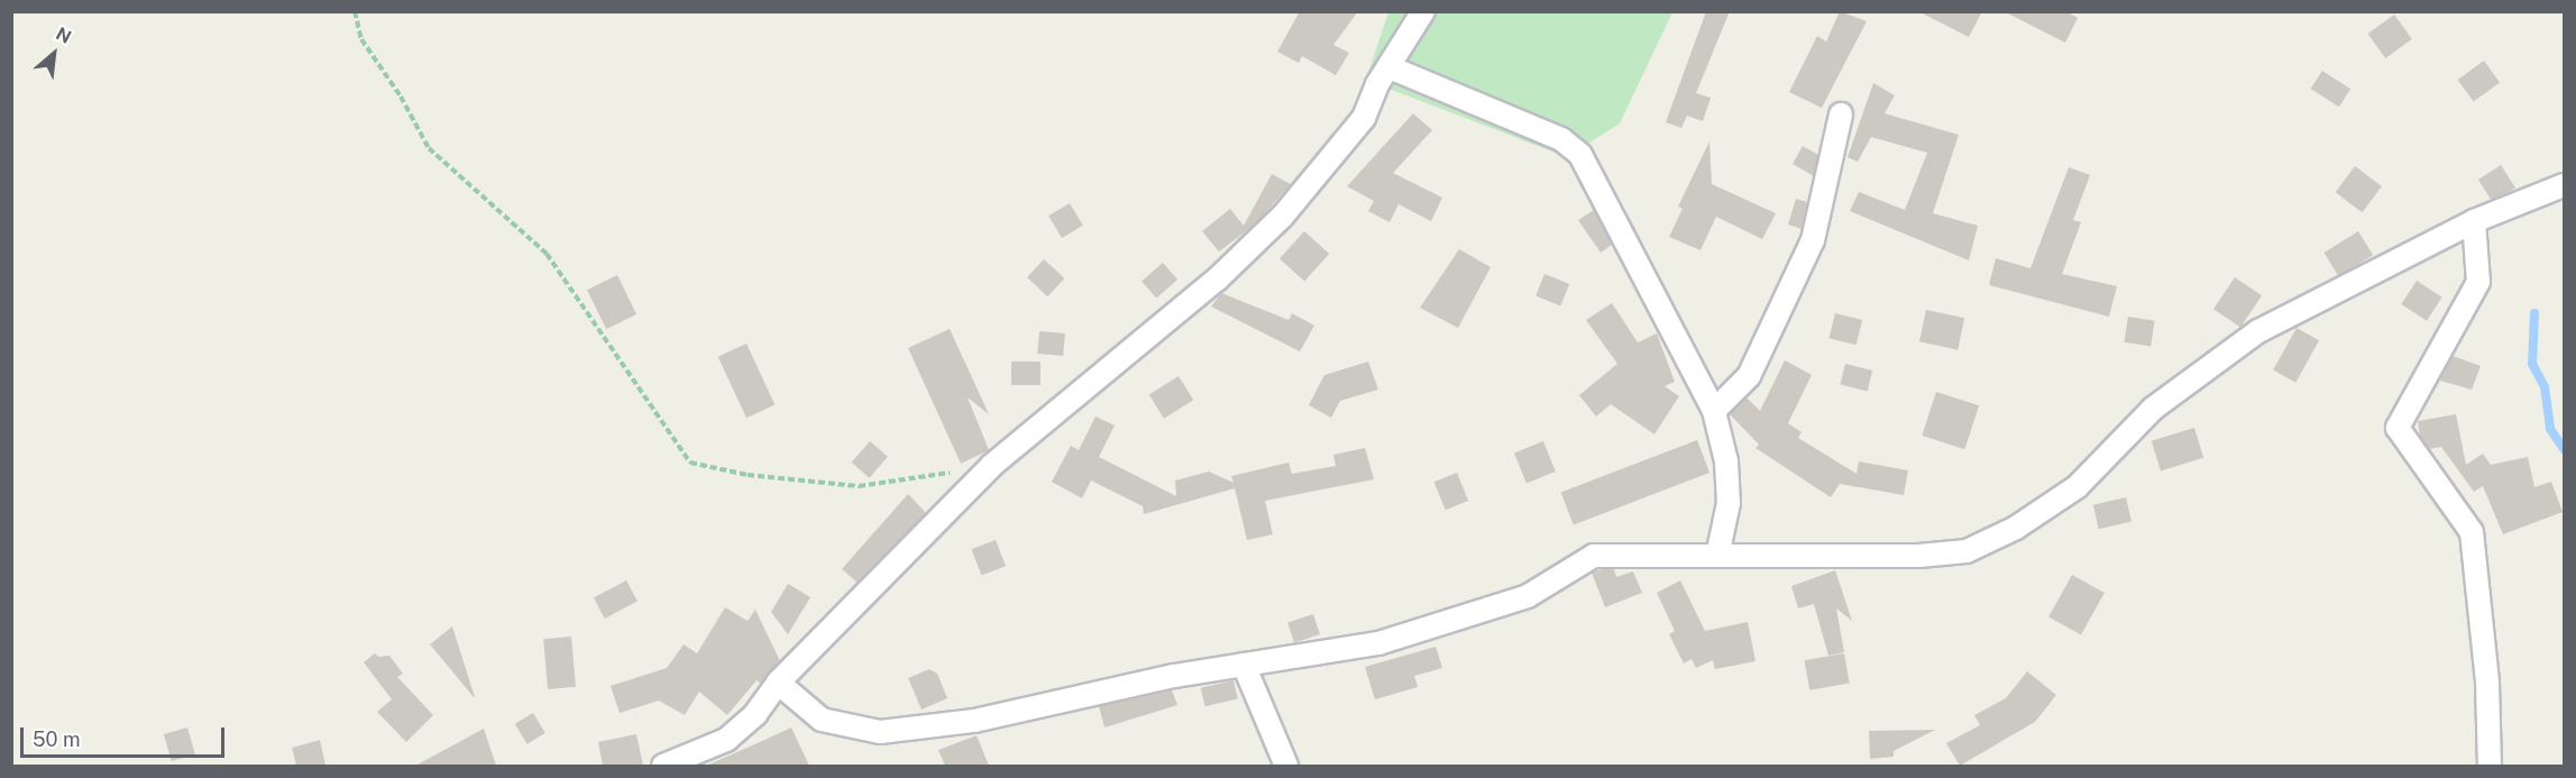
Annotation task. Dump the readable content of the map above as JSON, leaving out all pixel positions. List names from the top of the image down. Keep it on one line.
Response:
{"scale_bar":"50 m","north":"top right"}
